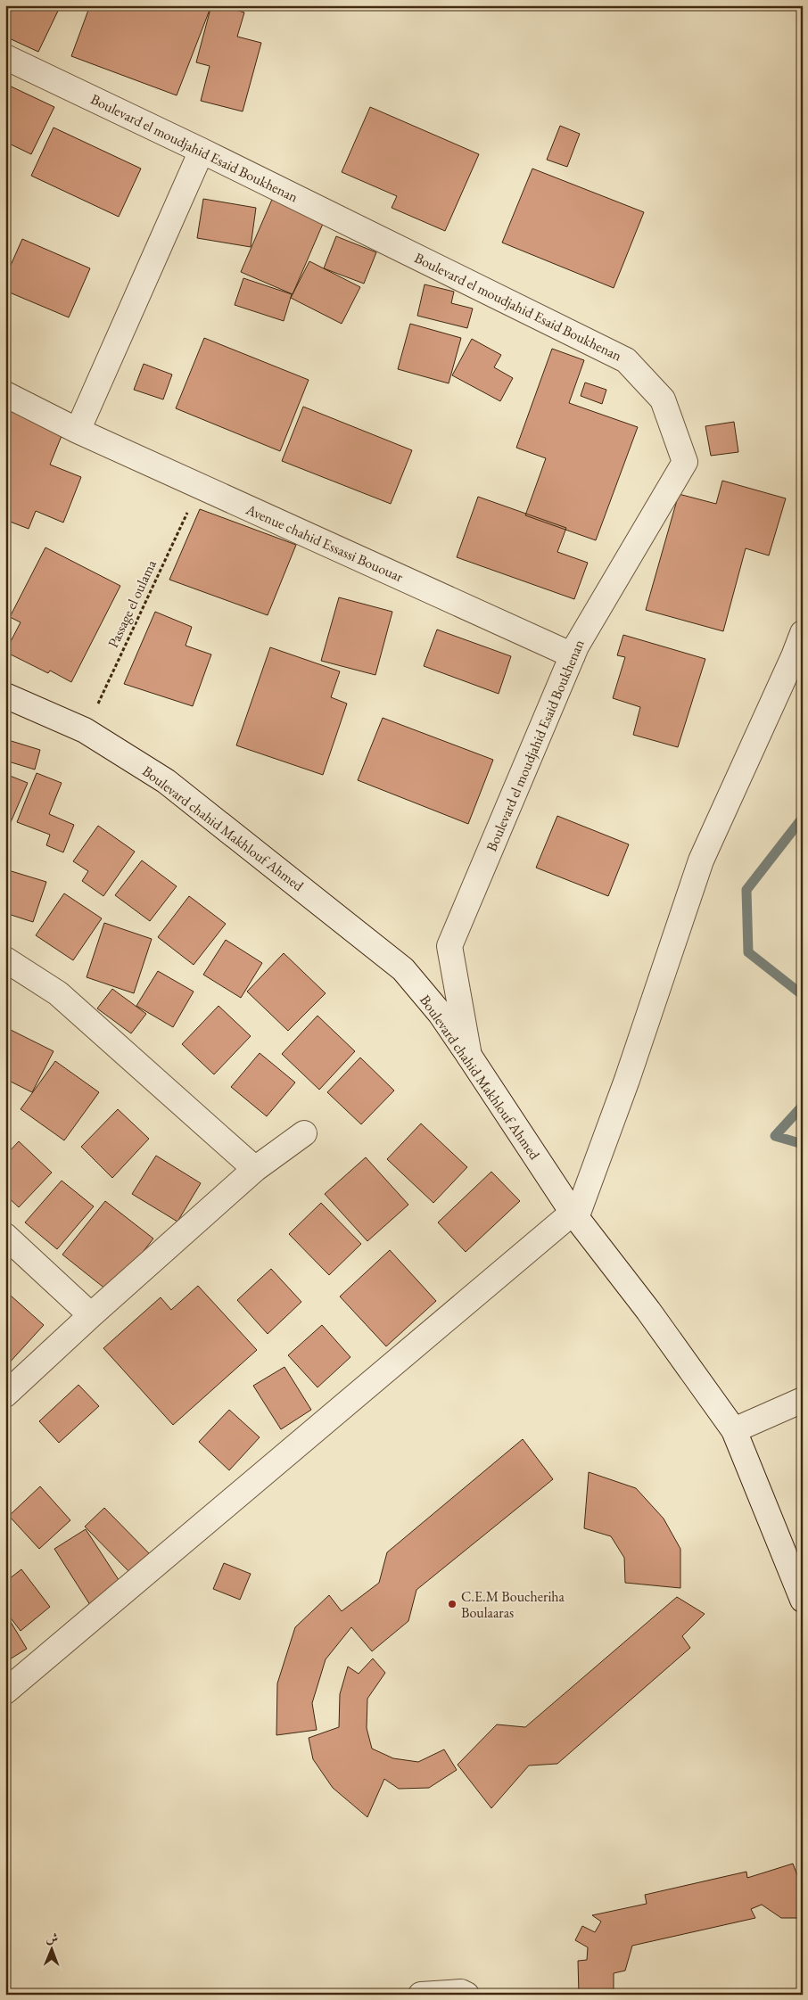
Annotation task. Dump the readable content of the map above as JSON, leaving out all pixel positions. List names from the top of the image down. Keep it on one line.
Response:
{"streets":{"street":["Boulevard el moudjahid Esaid Boukhenan","Avenue chahid Essassi Bououar","Boulevard chahid Makhlouf Ahmed"],"path":["Passage el oulama"]},"crossings":[["Boulevard el moudjahid Esaid Boukhenan","Avenue chahid Essassi Bououar"],["Boulevard el moudjahid Esaid Boukhenan","Boulevard chahid Makhlouf Ahmed"],["Avenue chahid Essassi Bououar","Passage el oulama"],["Passage el oulama","Boulevard chahid Makhlouf Ahmed"]],"places":["C.E.M Boucheriha Boulaaras"],"north":"top"}
